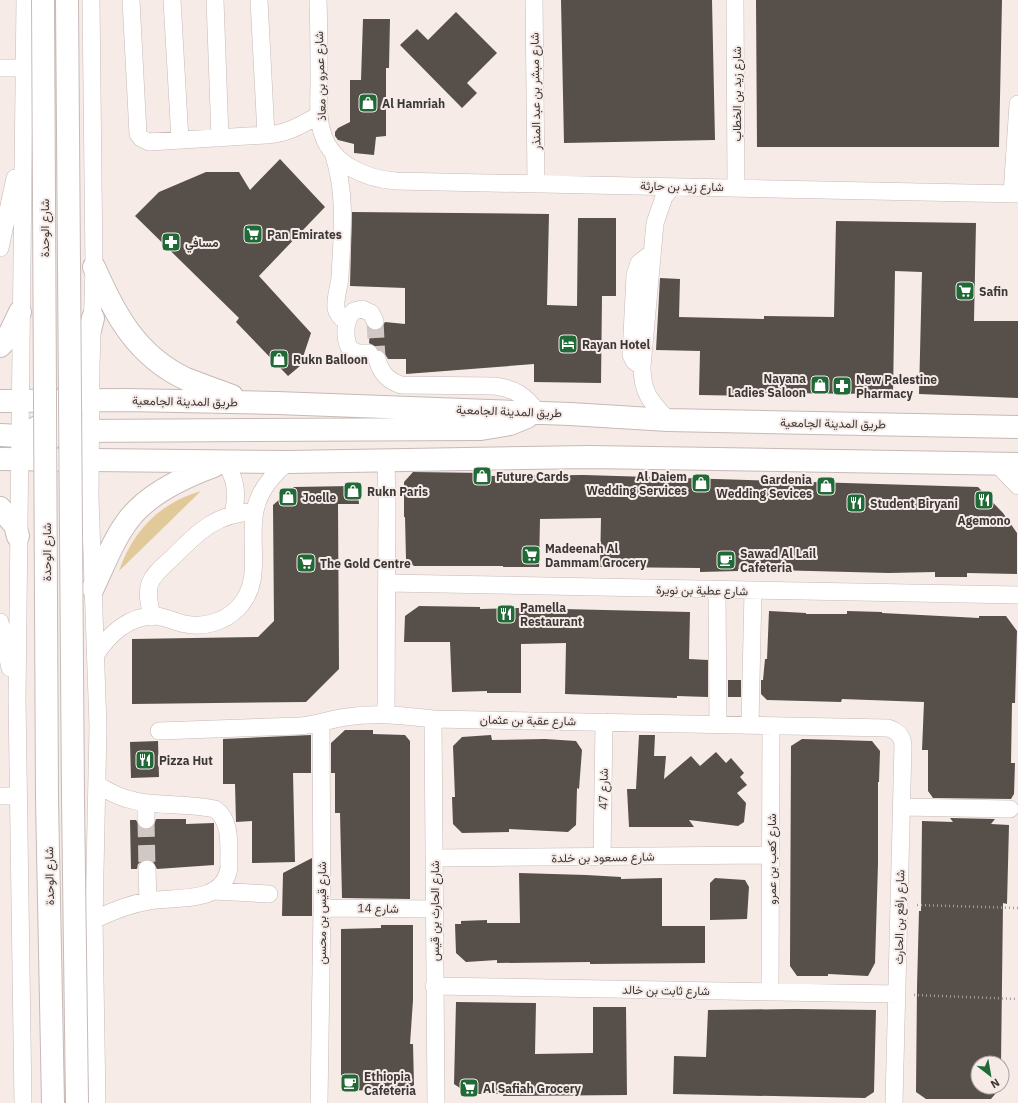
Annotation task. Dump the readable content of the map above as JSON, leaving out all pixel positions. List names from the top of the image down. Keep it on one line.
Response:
{"streets":{"main road":["شارع الوحدة","طريق المدينة الجامعية"],"street":["شارع عمرو بن معاذ","شارع مبشر بن عبد المنذر","شارع زيد بن الخطاب","شارع زيد بن حارثة","شارع عطية بن نويرة","شارع عقبة بن عثمان","شارع 47","شارع مسعود بن خلدة","شارع كعب بن عمرو","شارع 14","شارع الحارث بن قيس","شارع قيس بن محسن","شارع رافع بن الحارث","شارع ثابت بن خالد"]},"crossings":[["شارع عمرو بن معاذ","شارع زيد بن حارثة"],["شارع مبشر بن عبد المنذر","شارع زيد بن حارثة"],["شارع زيد بن الخطاب","شارع زيد بن حارثة"],["شارع عقبة بن عثمان","شارع 47"],["شارع عقبة بن عثمان","شارع كعب بن عمرو"],["شارع عقبة بن عثمان","شارع الحارث بن قيس"],["شارع عقبة بن عثمان","شارع قيس بن محسن"],["شارع عقبة بن عثمان","شارع رافع بن الحارث"],["شارع 47","شارع مسعود بن خلدة"],["شارع مسعود بن خلدة","شارع كعب بن عمرو"],["شارع مسعود بن خلدة","شارع الحارث بن قيس"],["شارع كعب بن عمرو","شارع ثابت بن خالد"],["شارع 14","شارع الحارث بن قيس"],["شارع 14","شارع قيس بن محسن"],["شارع الحارث بن قيس","شارع ثابت بن خالد"],["شارع رافع بن الحارث","شارع ثابت بن خالد"]],"places":{"shop":["Al Hamriah","Rukn Balloon","Nayana Ladies Saloon","Future Cards","Al Daiem Wedding Services","Gardenia Wedding Sevices","Rukn Paris","Joelle"],"supermarket":["Pan Emirates","Safin","Madeenah Al Dammam Grocery","The Gold Centre","Al Safiah Grocery"],"pharmacy":["مسافي","New Palestine Pharmacy"],"hotel":["Rayan Hotel"],"restaurant":["Agemono","Student Biryani","Pamella Restaurant","Pizza Hut"],"cafe":["Sawad Al Lail Cafeteria","Ethiopia Cafeteria"]},"north":"bottom right"}
